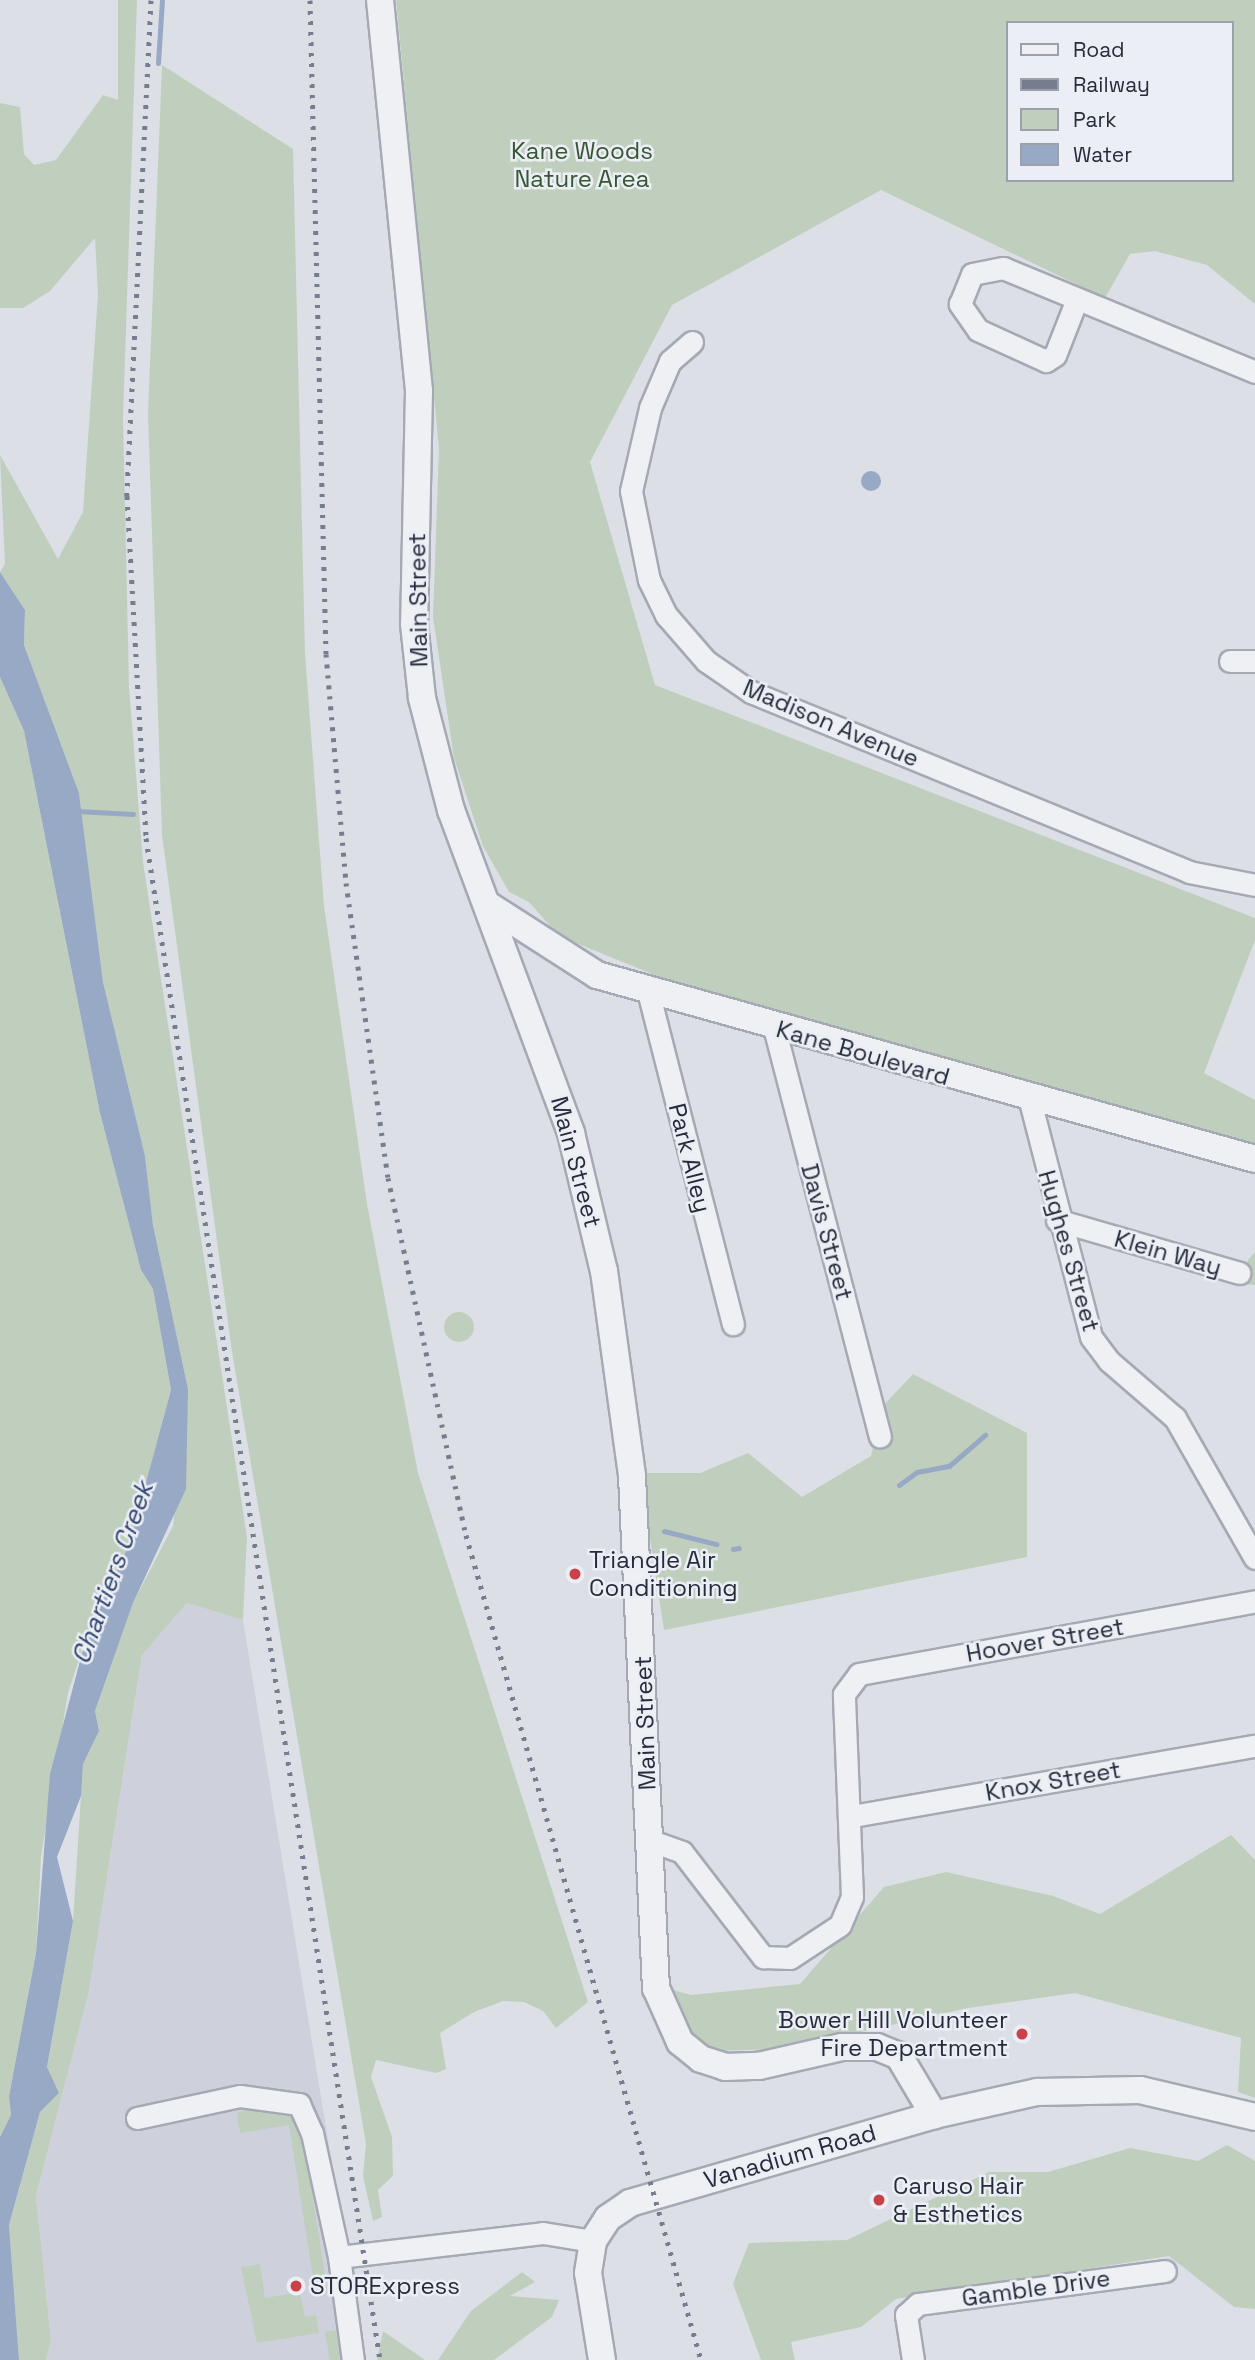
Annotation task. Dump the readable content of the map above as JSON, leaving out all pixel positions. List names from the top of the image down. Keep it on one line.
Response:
{"streets":{"street":["Main Street","Madison Avenue","Kane Boulevard","Park Alley","Davis Street","Hughes Street","Klein Way","Hoover Street","Knox Street","Vanadium Road","Gamble Drive"]},"crossings":[["Main Street","Kane Boulevard"],["Main Street","Vanadium Road"],["Kane Boulevard","Park Alley"],["Kane Boulevard","Davis Street"],["Kane Boulevard","Hughes Street"],["Hughes Street","Klein Way"],["Hoover Street","Knox Street"]],"water":["Chartiers Creek"],"parks":["Kane Woods Nature Area"],"places":["Triangle Air Conditioning","Bower Hill Volunteer Fire Department","Caruso Hair & Esthetics","STORExpress"],"legend":["Road","Railway","Park","Water"]}
